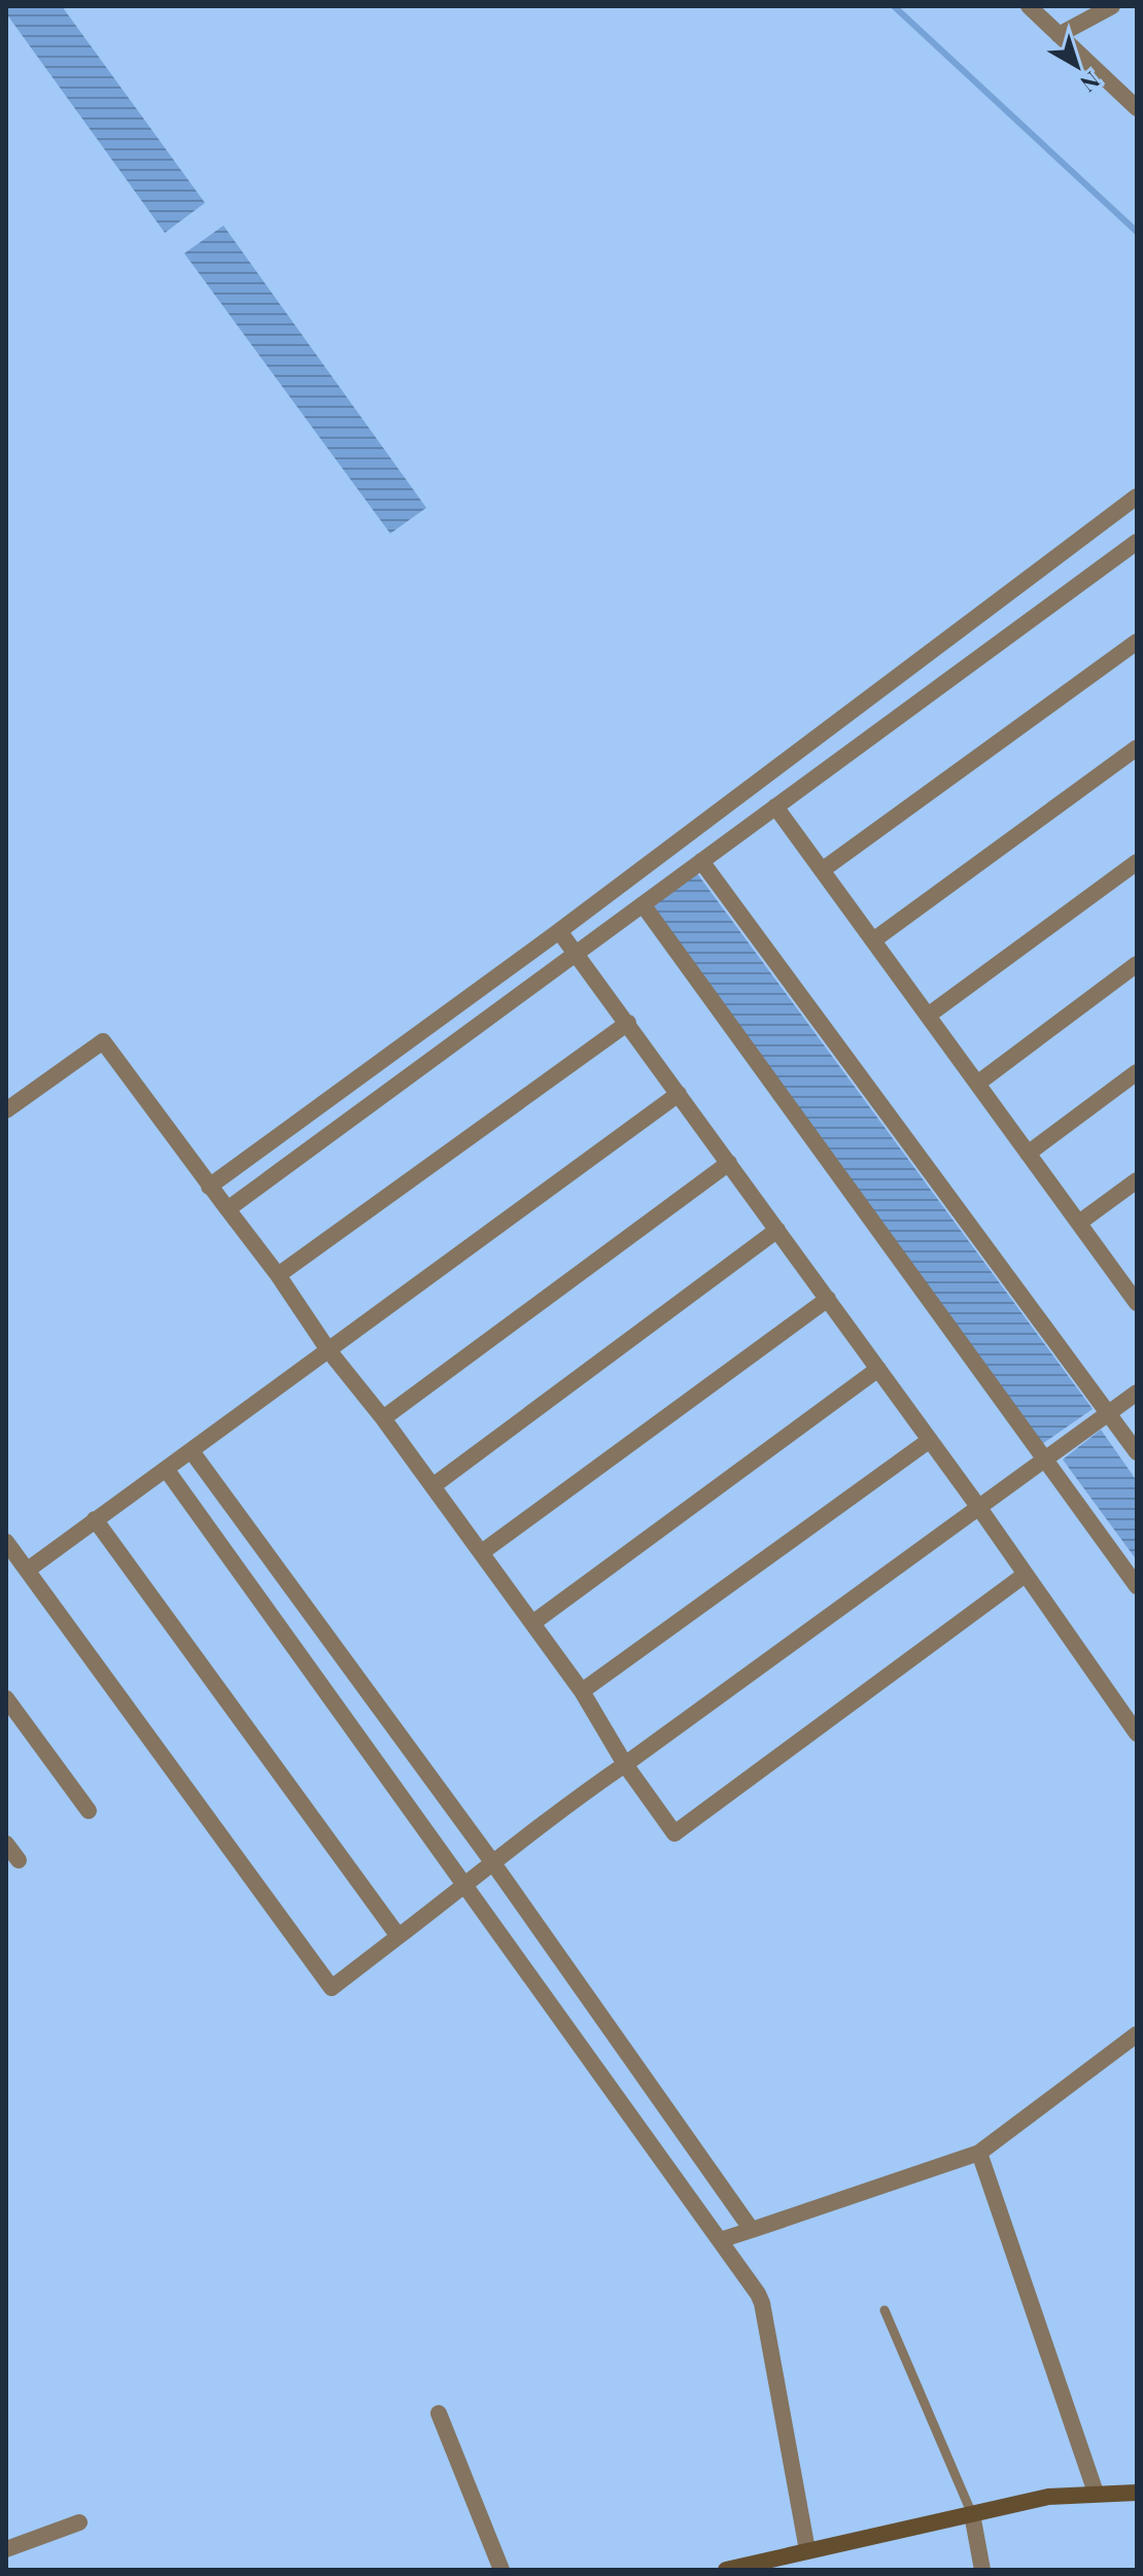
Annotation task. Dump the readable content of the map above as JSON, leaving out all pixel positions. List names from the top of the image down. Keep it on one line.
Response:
{"north":"bottom right"}
